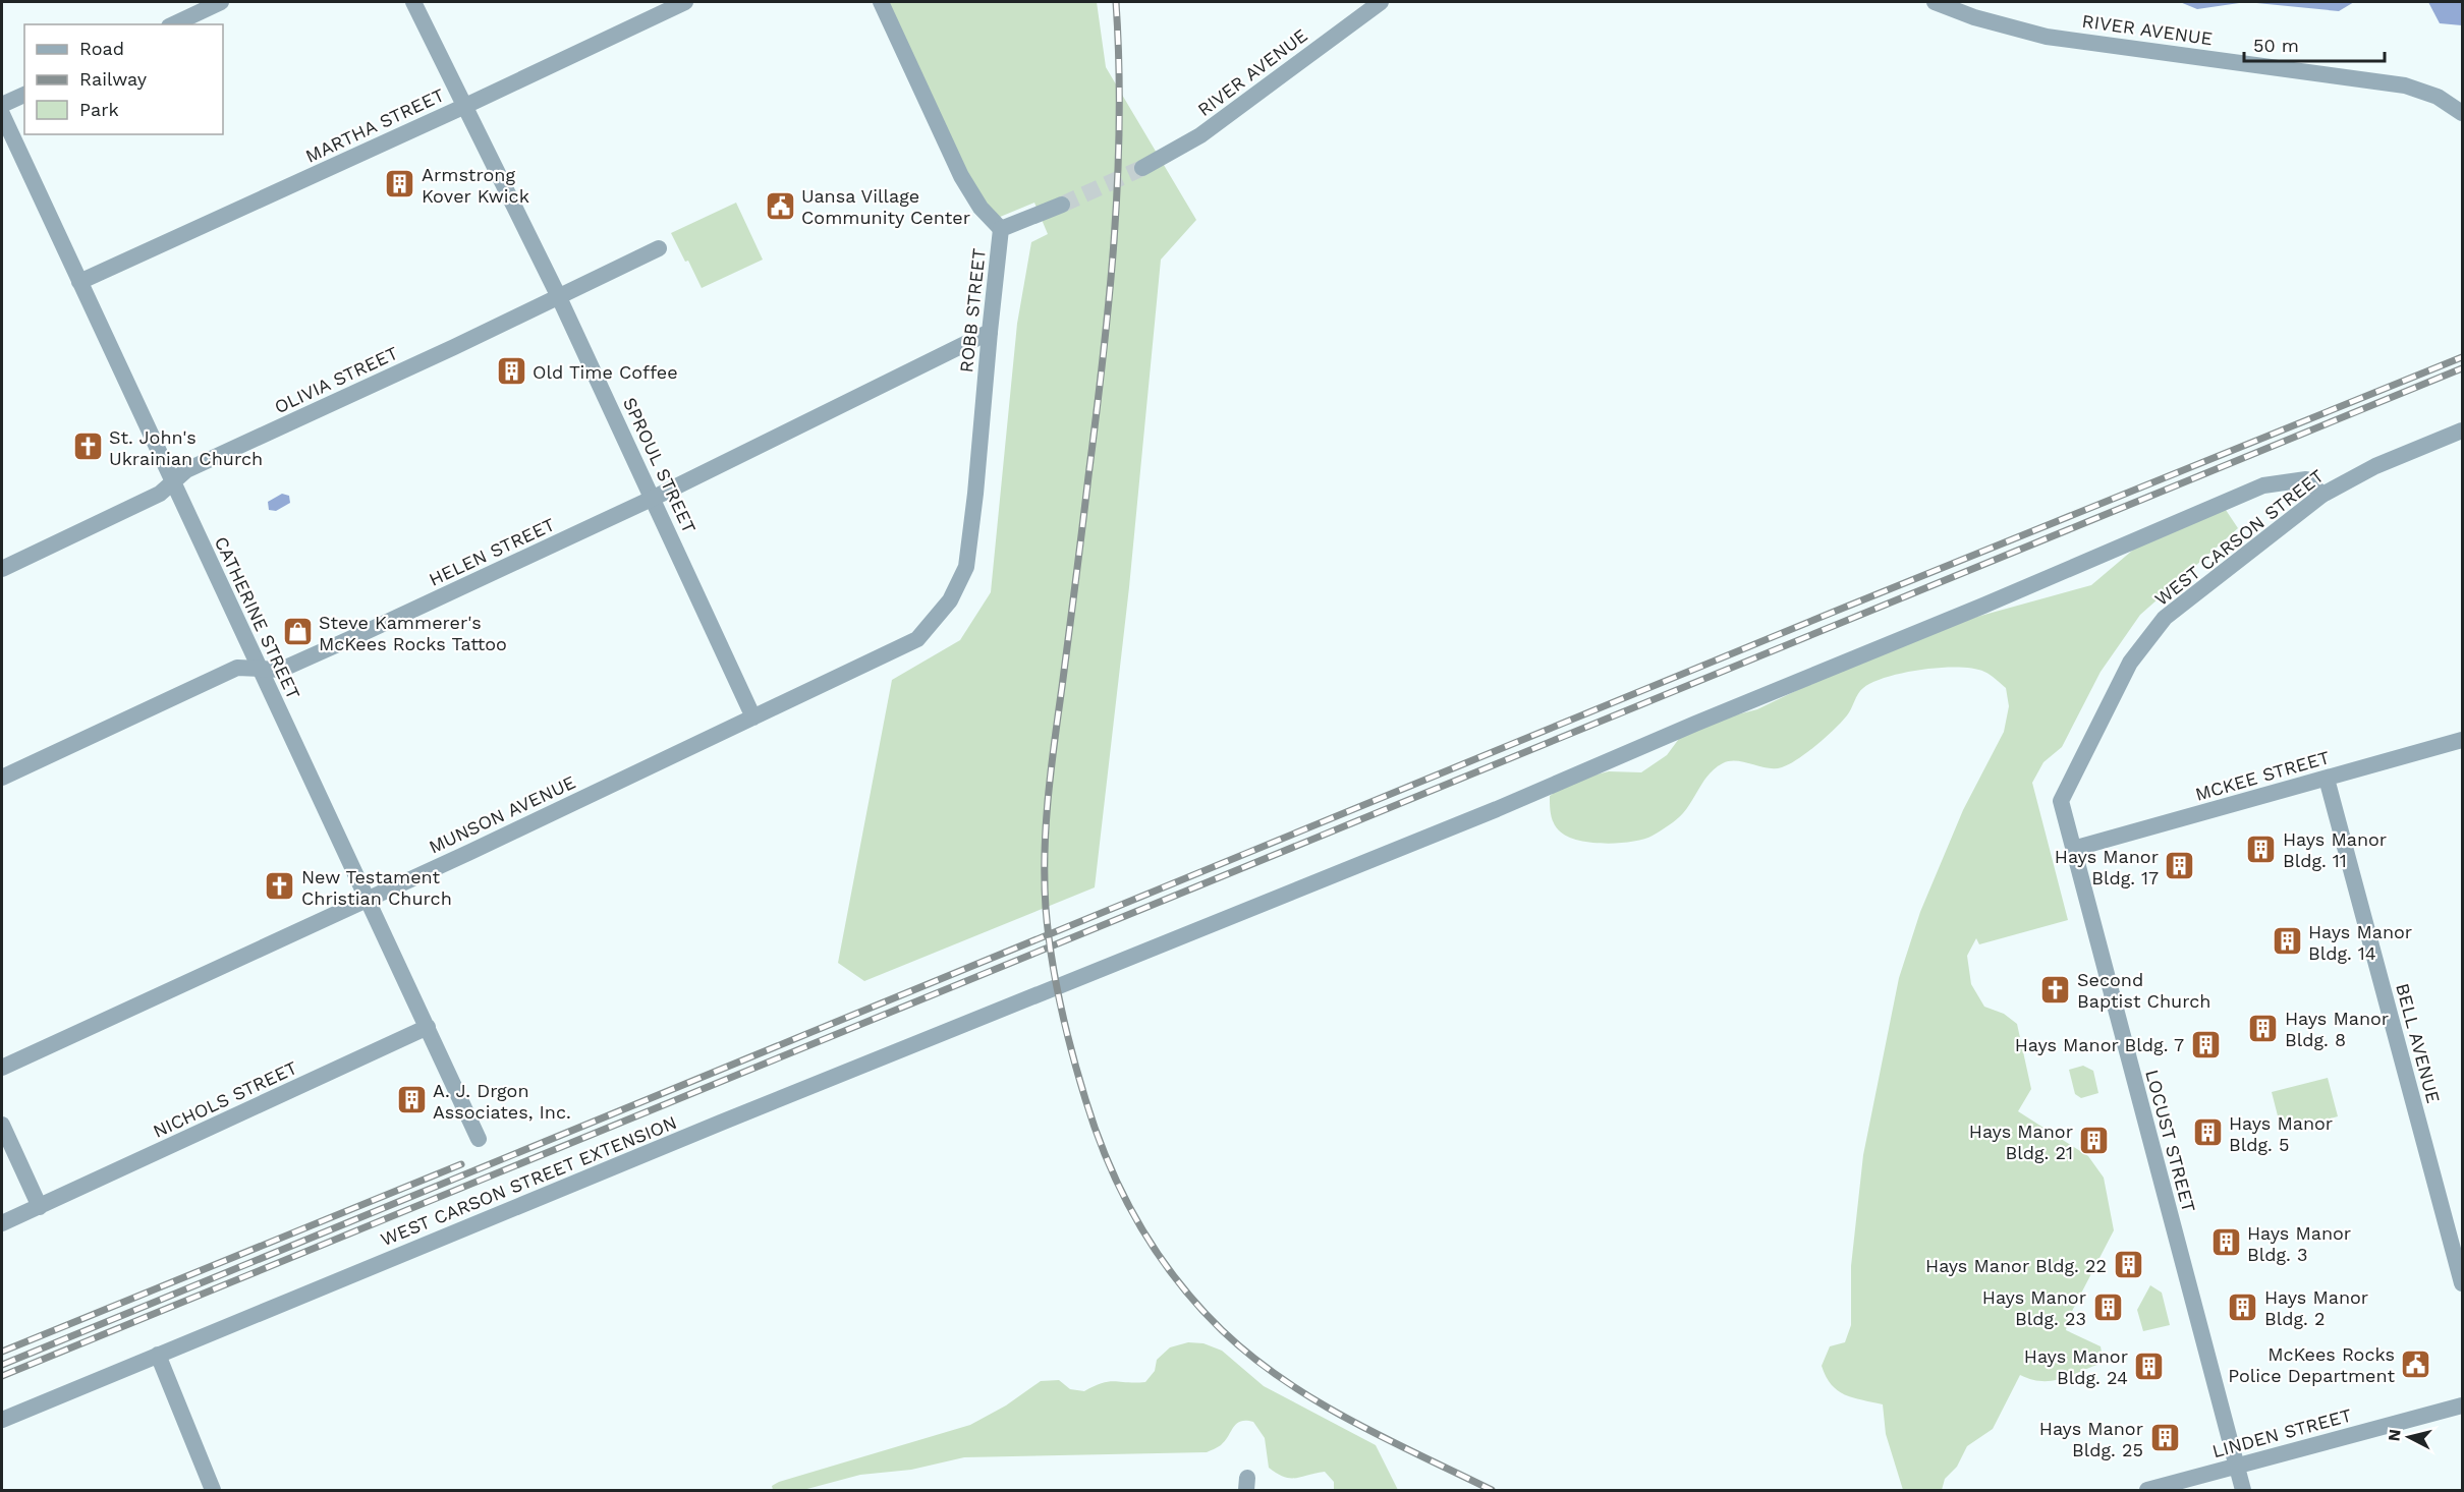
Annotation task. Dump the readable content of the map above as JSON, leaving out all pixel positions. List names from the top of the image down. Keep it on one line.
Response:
{"streets":{"street":["RIVER AVENUE","MARTHA STREET","ROBB STREET","OLIVIA STREET","SPROUL STREET","WEST CARSON STREET","HELEN STREET","CATHERINE STREET","MCKEE STREET","MUNSON AVENUE","BELL AVENUE","NICHOLS STREET","LOCUST STREET","WEST CARSON STREET EXTENSION","LINDEN STREET"]},"crossings":[["MARTHA STREET","SPROUL STREET"],["MARTHA STREET","CATHERINE STREET"],["ROBB STREET","HELEN STREET"],["ROBB STREET","MUNSON AVENUE"],["OLIVIA STREET","SPROUL STREET"],["OLIVIA STREET","CATHERINE STREET"],["SPROUL STREET","HELEN STREET"],["SPROUL STREET","MUNSON AVENUE"],["WEST CARSON STREET","LOCUST STREET"],["WEST CARSON STREET","WEST CARSON STREET EXTENSION"],["HELEN STREET","CATHERINE STREET"],["CATHERINE STREET","MUNSON AVENUE"],["CATHERINE STREET","NICHOLS STREET"],["MCKEE STREET","BELL AVENUE"],["MCKEE STREET","LOCUST STREET"],["LOCUST STREET","LINDEN STREET"]],"places":{"building":["Armstrong Kover Kwick","Old Time Coffee","Hays Manor Bldg. 11","Hays Manor Bldg. 17","Hays Manor Bldg. 14","Hays Manor Bldg. 8","Hays Manor Bldg. 7","A. J. Drgon Associates, Inc.","Hays Manor Bldg. 5","Hays Manor Bldg. 21","Hays Manor Bldg. 3","Hays Manor Bldg. 22","Hays Manor Bldg. 23","Hays Manor Bldg. 2","Hays Manor Bldg. 24","Hays Manor Bldg. 25"],"public building":["Uansa Village Community Center","McKees Rocks Police Department"],"church":["St. John's Ukrainian Church","New Testament Christian Church","Second Baptist Church"],"shop":["Steve Kammerer's McKees Rocks Tattoo"]},"legend":["Road","Railway","Park"],"scale_bar":"50 m","north":"left"}
